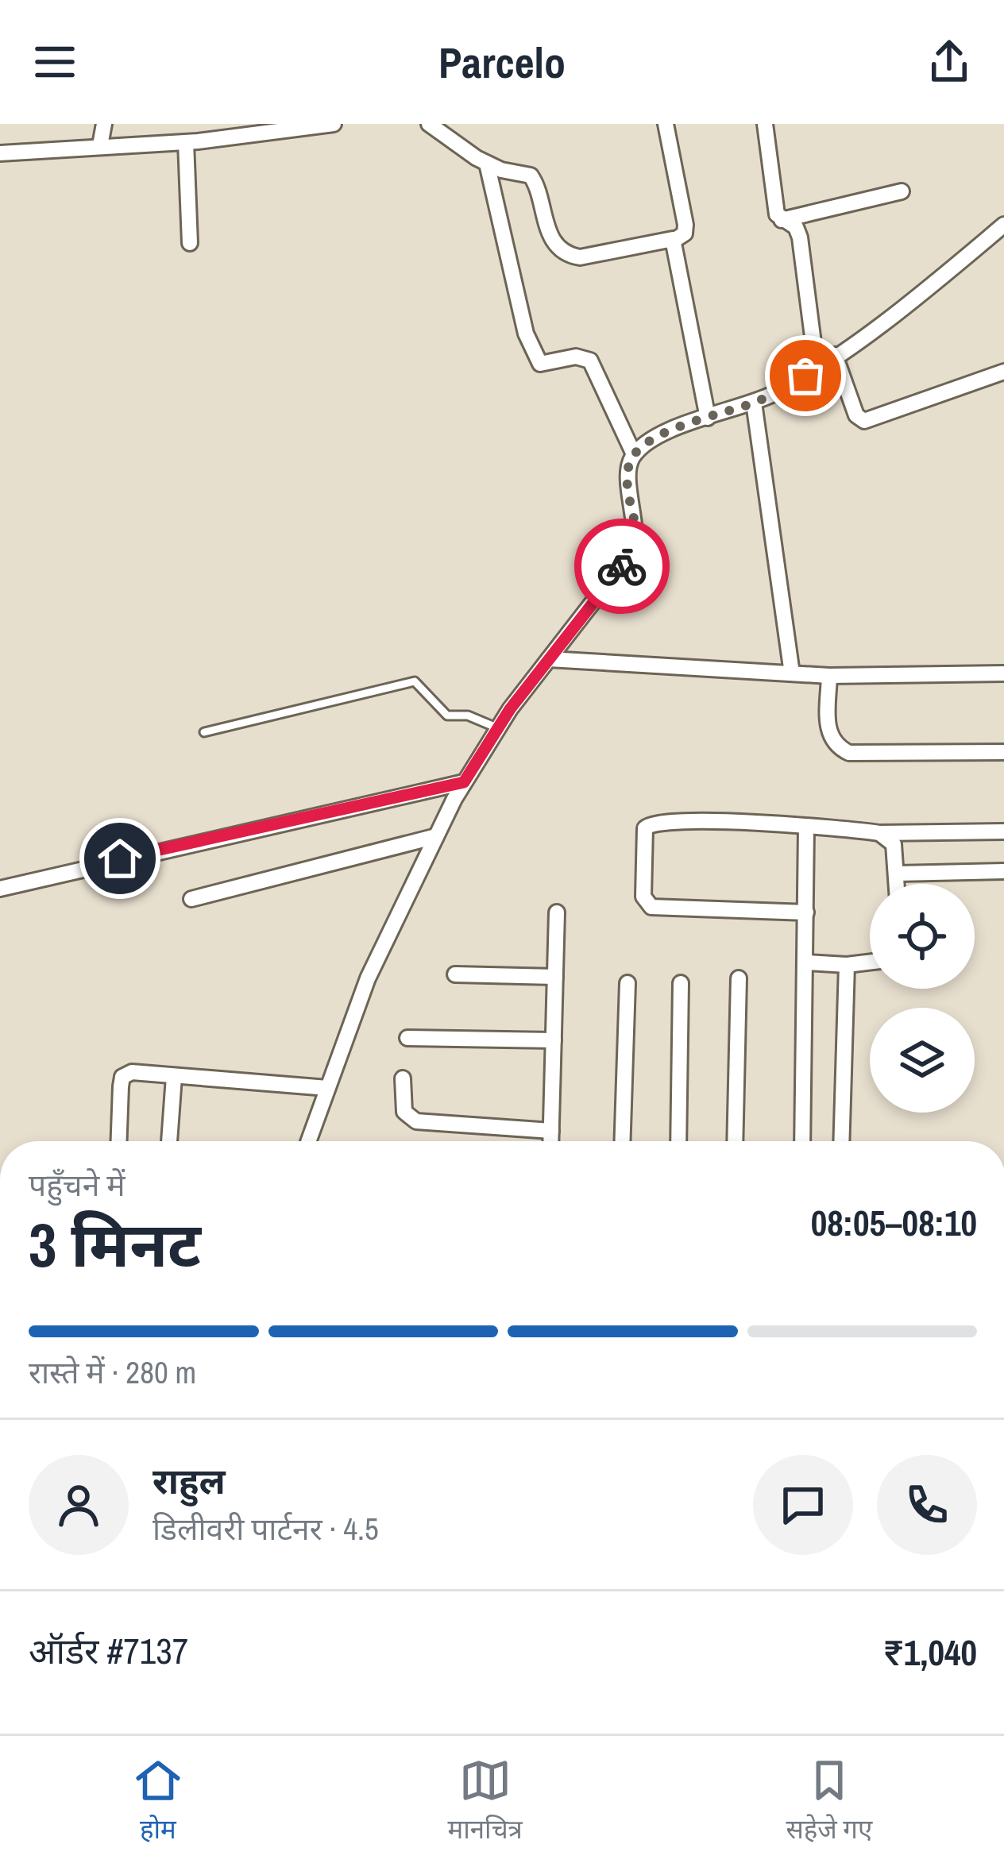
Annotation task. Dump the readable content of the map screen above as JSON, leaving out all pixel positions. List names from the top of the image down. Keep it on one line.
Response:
{"page":{"header":"Parcelo","heading":["3 मिनट","पहुँचने में","08:05–08:10"],"panel":["राहुल","डिलीवरी पार्टनर · 4.5","ऑर्डर #7137","₹1,040"],"bar":"रास्ते में · 280 m","tabs":["होम","मानचित्र","सहेजे गए"]}}
